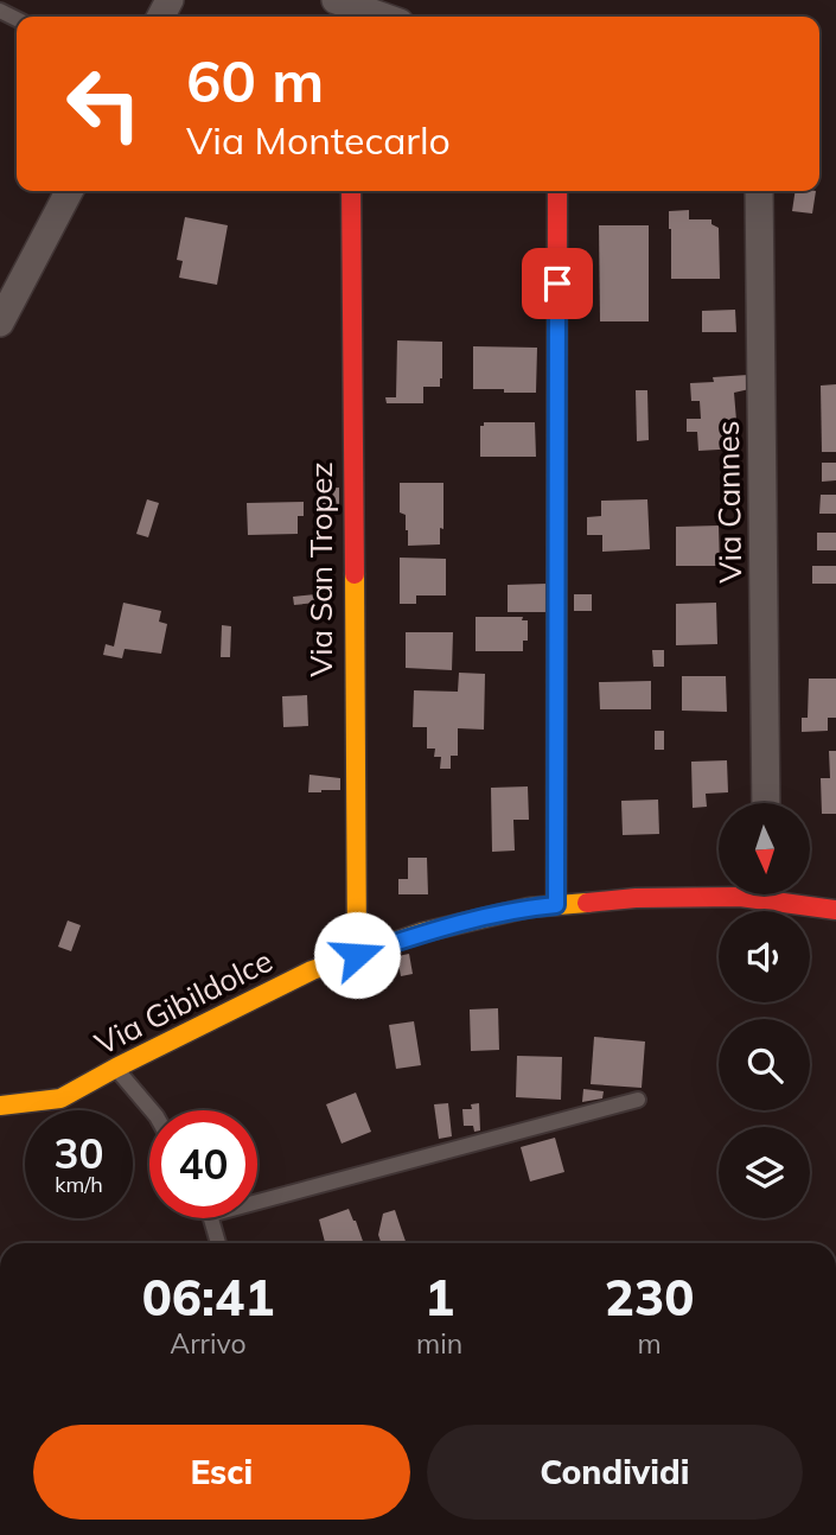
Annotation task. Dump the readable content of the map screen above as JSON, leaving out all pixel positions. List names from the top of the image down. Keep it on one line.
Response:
{"streets":{"street":["Via Cannes","Via San Tropez","Via Gibildolce"]},"crossings":[["Via San Tropez","Via Gibildolce"]],"north":"bottom","page":{"turn":["60 m","Via Montecarlo"],"speed":"30 km/h","limit":"40","eta":["06:41","Arrivo","1","min","230","m"],"buttons":["Esci","Condividi"]}}
